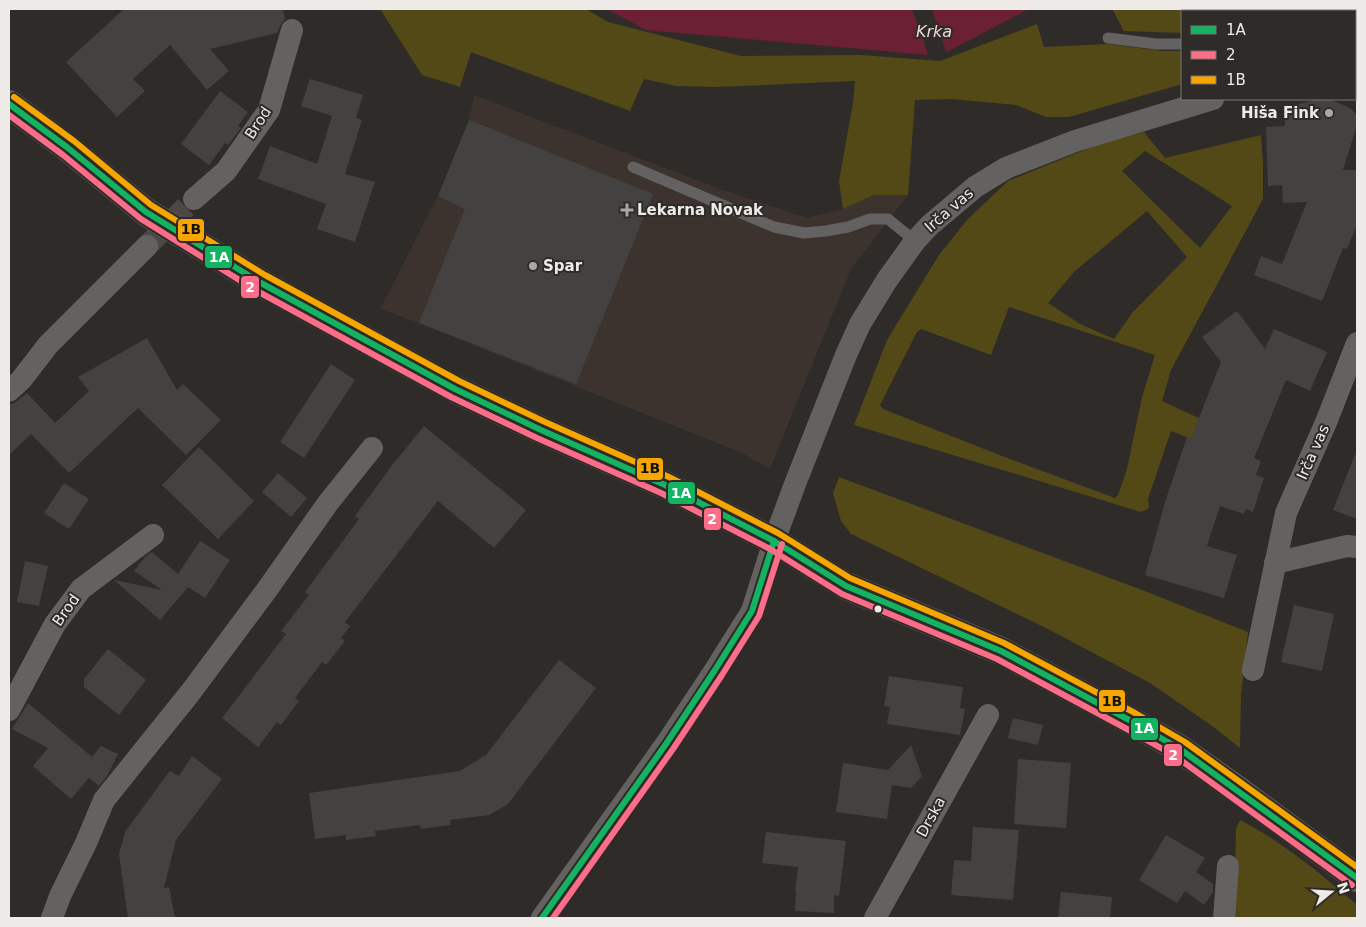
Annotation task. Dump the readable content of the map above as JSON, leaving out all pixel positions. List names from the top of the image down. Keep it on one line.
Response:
{"streets":{"street":["Brod","Irča vas","Drska"]},"water":["Krka"],"places":{"other":["Hiša Fink","Spar"],"health":["Lekarna Novak"]},"lines":["transit line 1B","transit line 1A","transit line 2"],"legend":["1A","2","1B"],"north":"right"}
